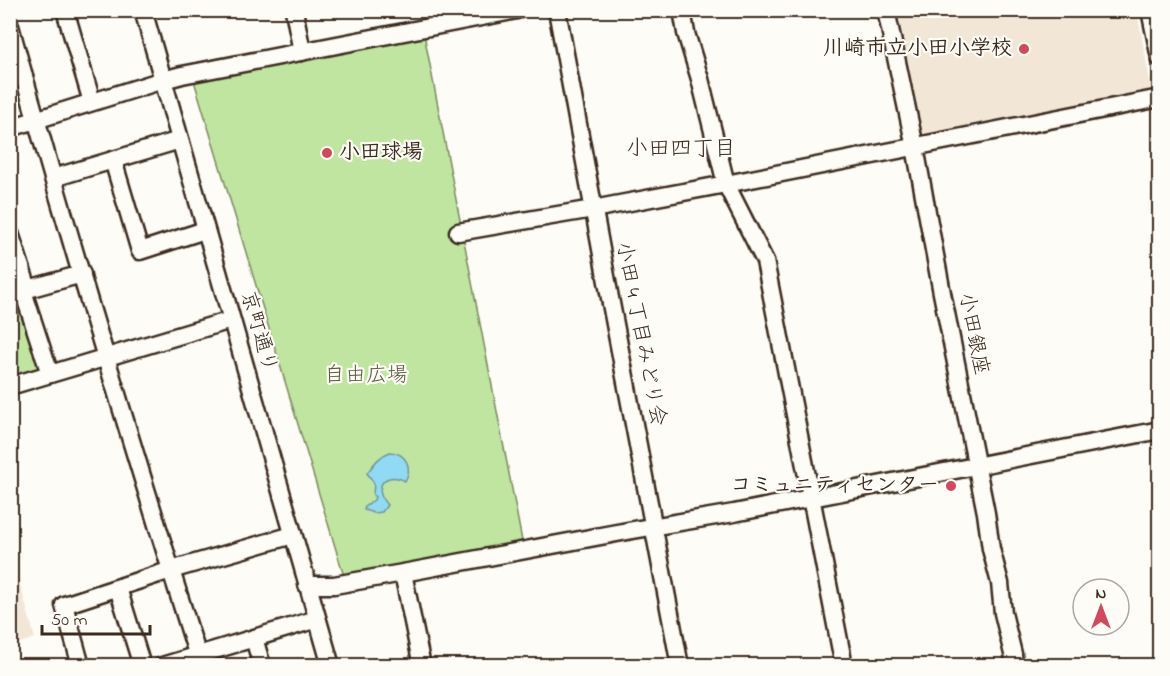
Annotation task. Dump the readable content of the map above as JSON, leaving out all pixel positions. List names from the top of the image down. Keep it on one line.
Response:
{"streets":{"street":["京町通り","小田 4 丁目みどり会","小田銀座"]},"districts":["小田四丁目"],"parks":["自由広場"],"places":["川崎市立小田小学校","小田球場","コミュニティセンター"],"scale_bar":"50 m","north":"top"}
